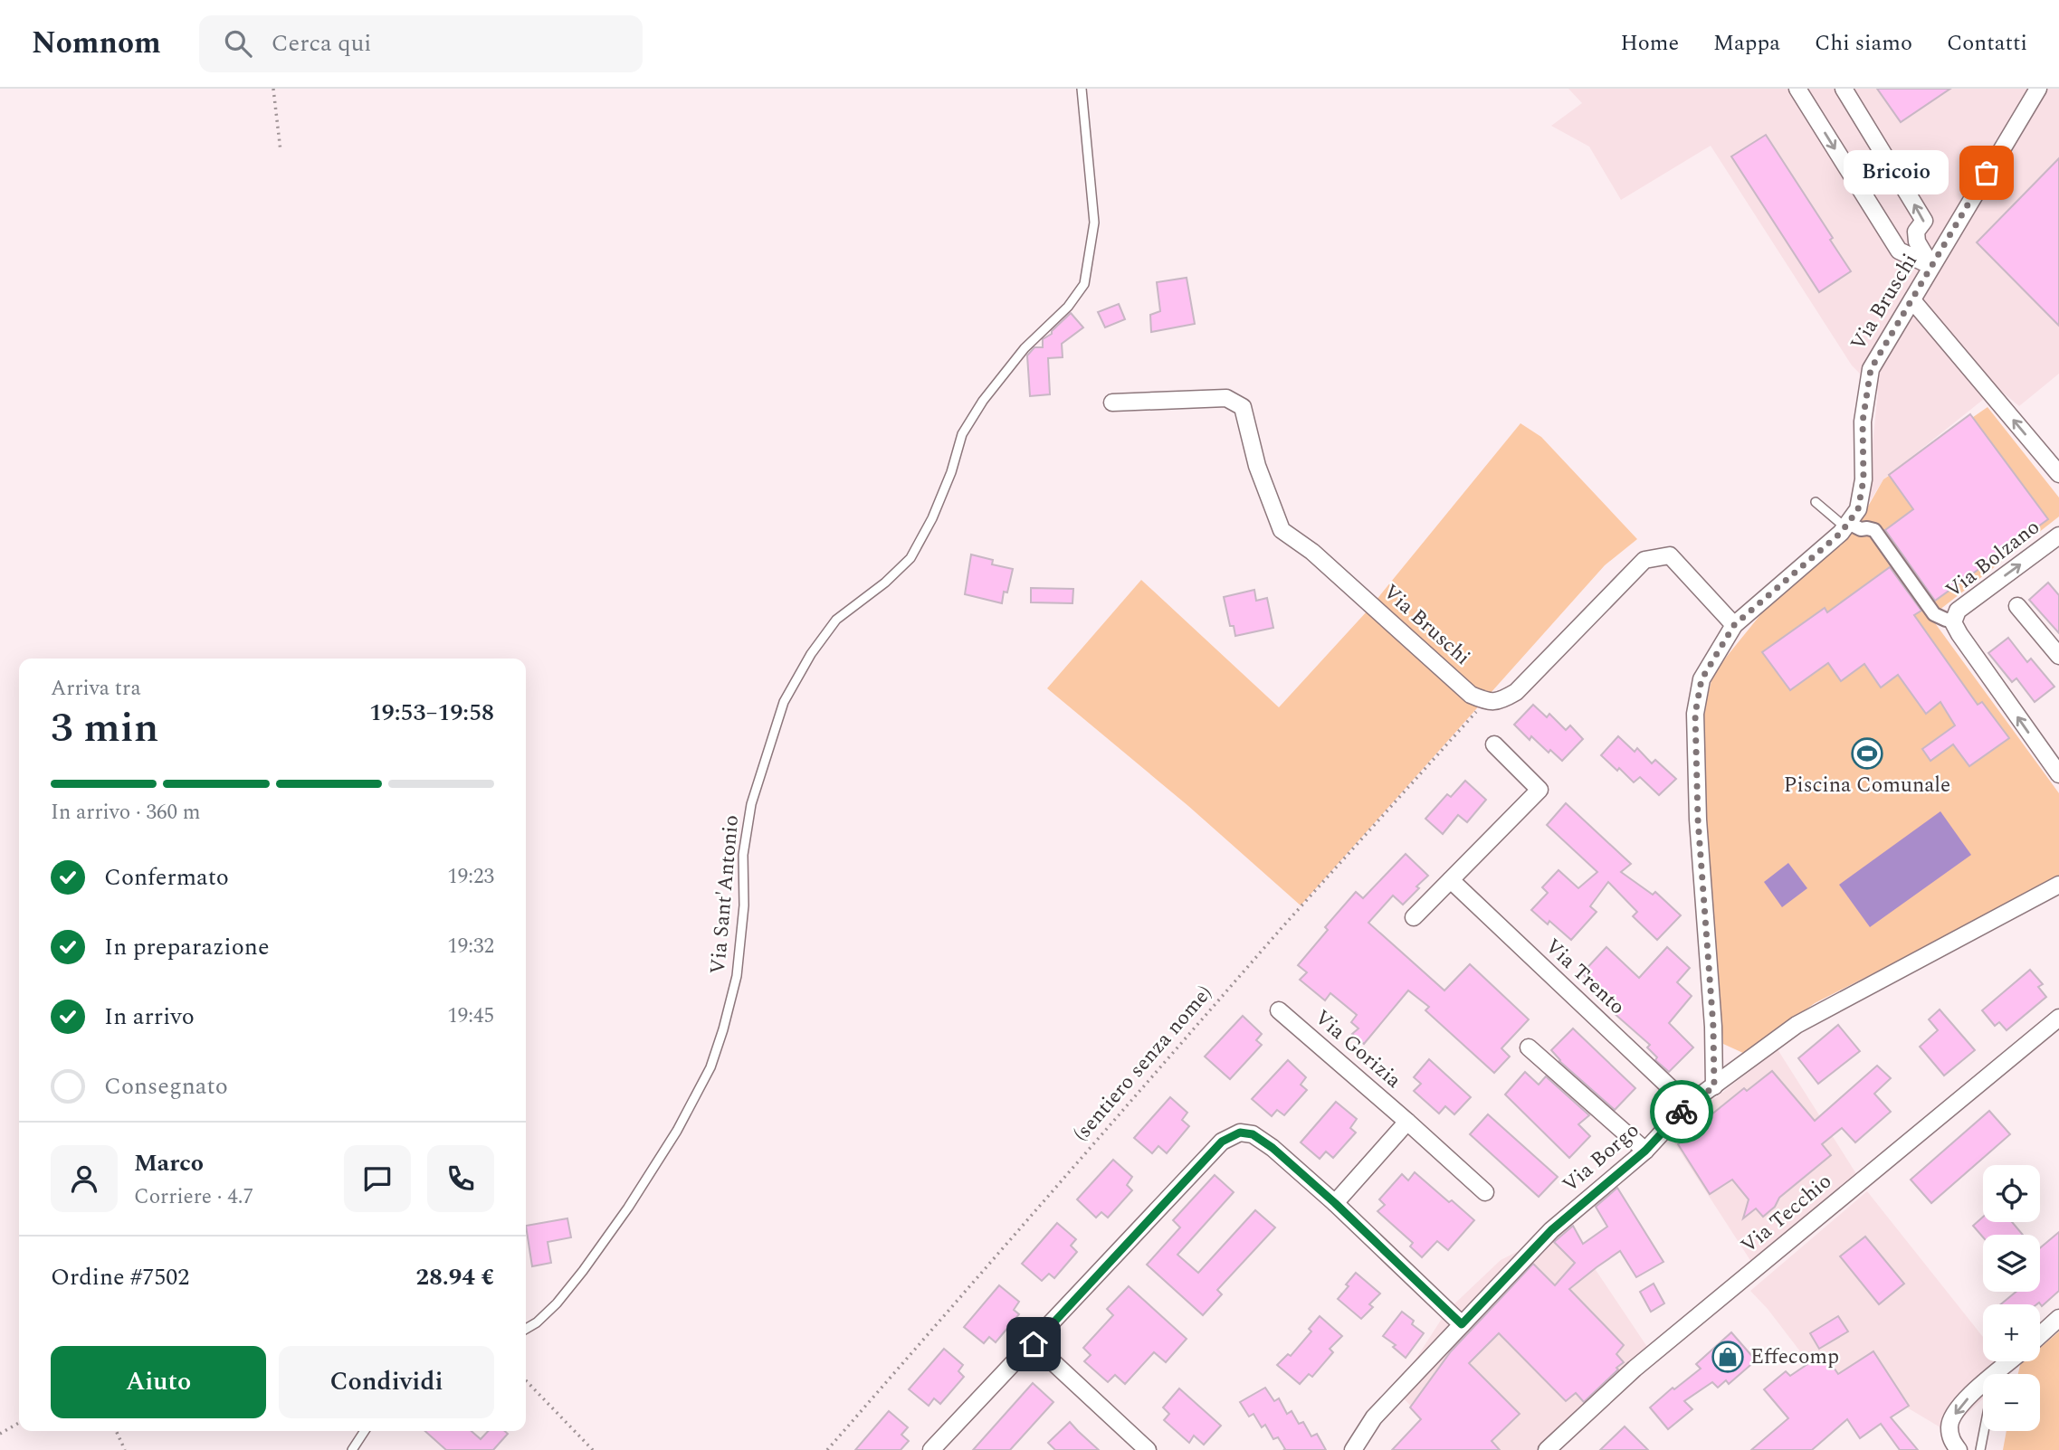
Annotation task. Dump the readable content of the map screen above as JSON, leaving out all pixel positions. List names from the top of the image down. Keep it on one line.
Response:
{"streets":{"street":["Via Bruschi","Via Bolzano","Via Trento","Via Gorizia","Via Borgo","Via Tecchio"],"lane":["Via Sant'Antonio"],"path":["(sentiero senza nome)"]},"crossings":[["Via Bruschi","(sentiero senza nome)"],["Via Bruschi","Via Borgo"],["Via Trento","Via Borgo"]],"places":{"other":["Bricoio"],"sports":["Piscina Comunale"],"shop":["Effecomp"]},"page":{"header":"Nomnom","search":"Cerca qui","nav":["Home","Mappa","Chi siamo","Contatti"],"bubble":"Bricoio","heading":["3 min","Arriva tra","19:53–19:58"],"panel":["Marco","Corriere · 4.7","Ordine #7502","28.94 €"],"bar":"In arrivo · 360 m","list":[["Confermato","19:23"],["In preparazione","19:32"],["In arrivo","19:45"],"Consegnato"],"map_buttons":["+","−"],"buttons":["Aiuto","Condividi"]}}
